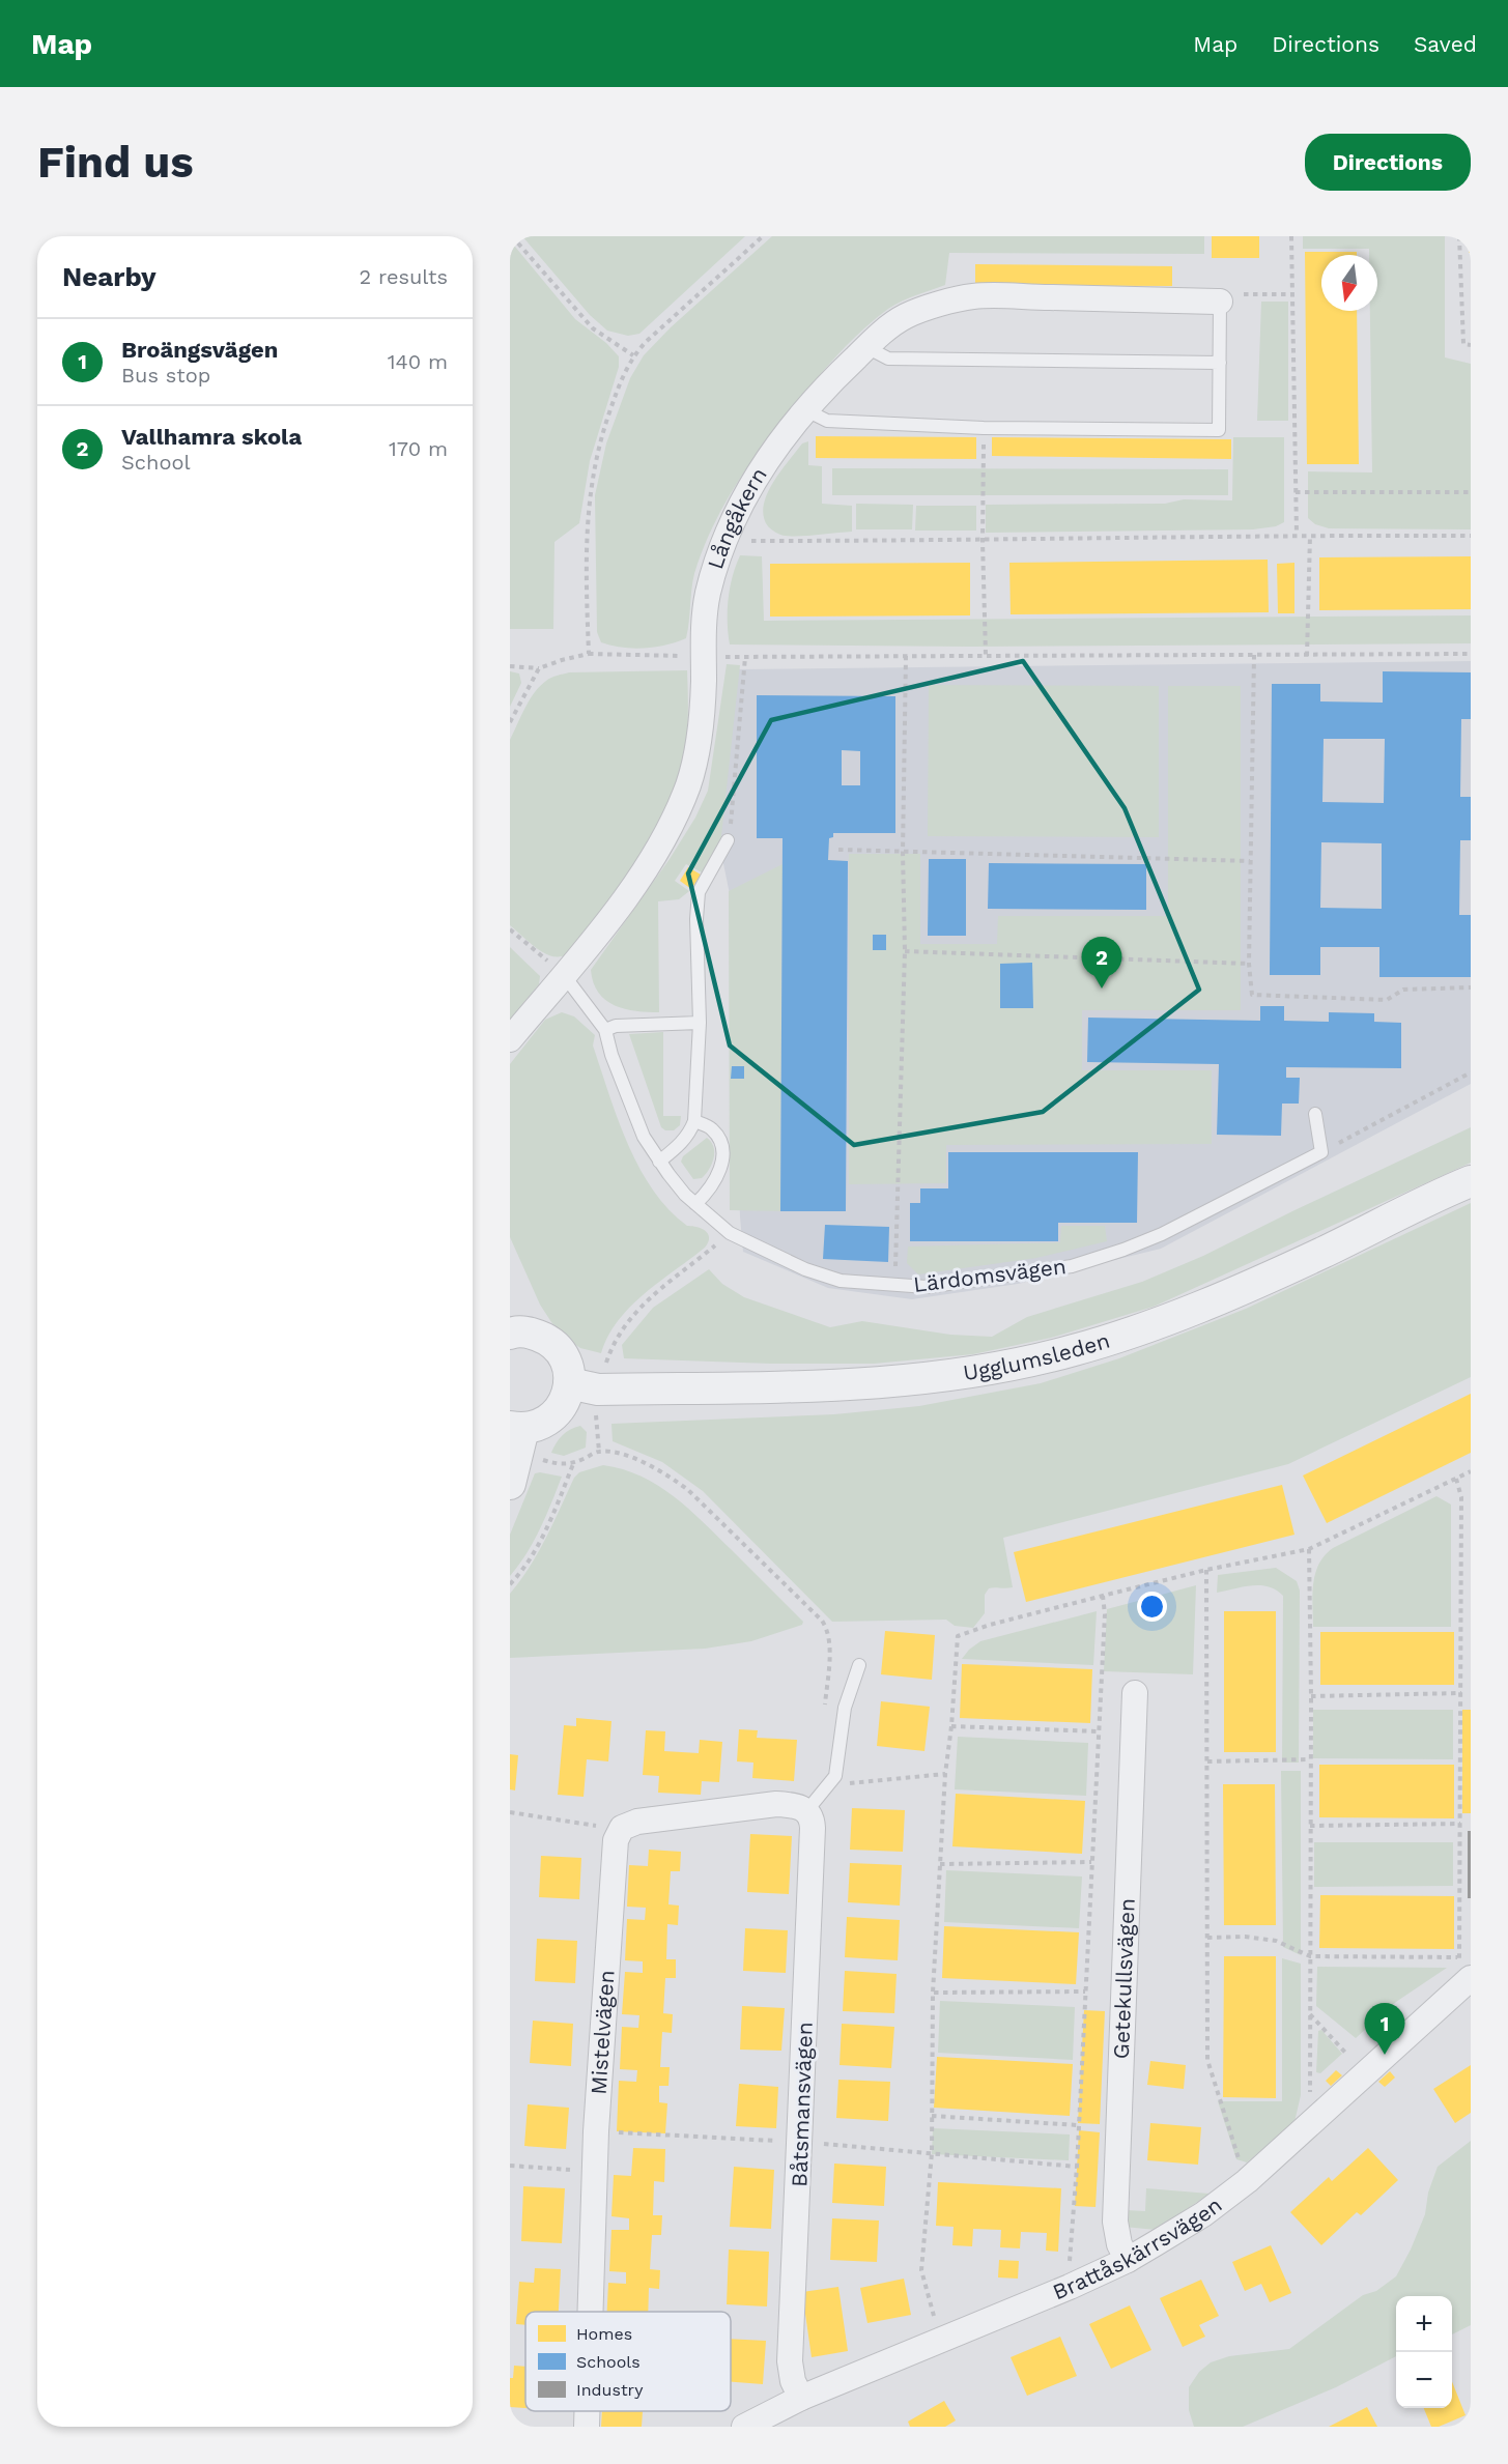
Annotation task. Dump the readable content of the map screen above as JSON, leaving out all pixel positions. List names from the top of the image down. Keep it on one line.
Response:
{"streets":{"street":["Långåkern","Ugglumsleden","Getekullsvägen","Mistelvägen","Båtsmansvägen","Brattåskärrsvägen"],"lane":["Lärdomsvägen"]},"crossings":[["Långåkern","Lärdomsvägen"],["Getekullsvägen","Brattåskärrsvägen"],["Båtsmansvägen","Brattåskärrsvägen"]],"legend":["Homes","Schools","Industry"],"north":"bottom","page":{"header":"Map","nav":["Map","Directions","Saved"],"buttons":"Directions","title":"Find us","heading":["Nearby","2 results"],"list":[{"mark":"1","name":"Broängsvägen","note":"Bus stop","value":"140 m"},{"mark":"2","name":"Vallhamra skola","note":"School","value":"170 m"}],"pins":["2","1"],"map_buttons":["+","−"]}}
